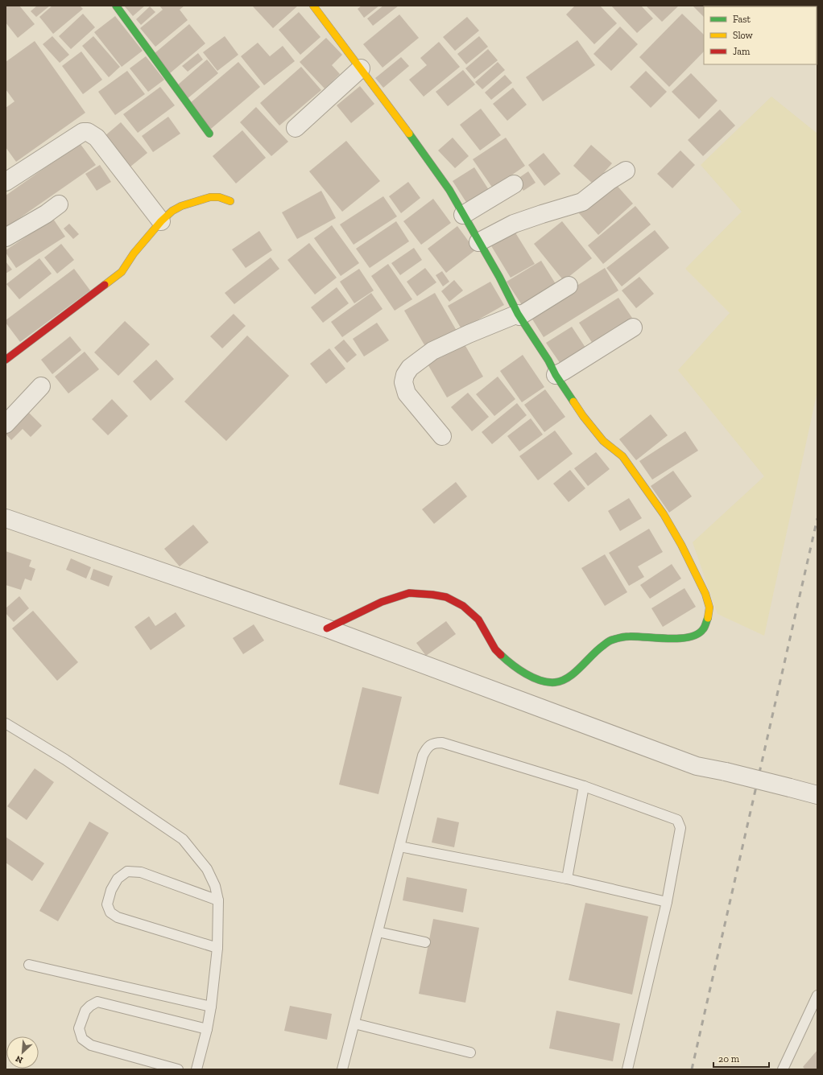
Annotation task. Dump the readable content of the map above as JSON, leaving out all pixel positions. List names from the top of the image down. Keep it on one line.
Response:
{"legend":["Fast","Slow","Jam"],"scale_bar":"20 m","north":"bottom left"}
